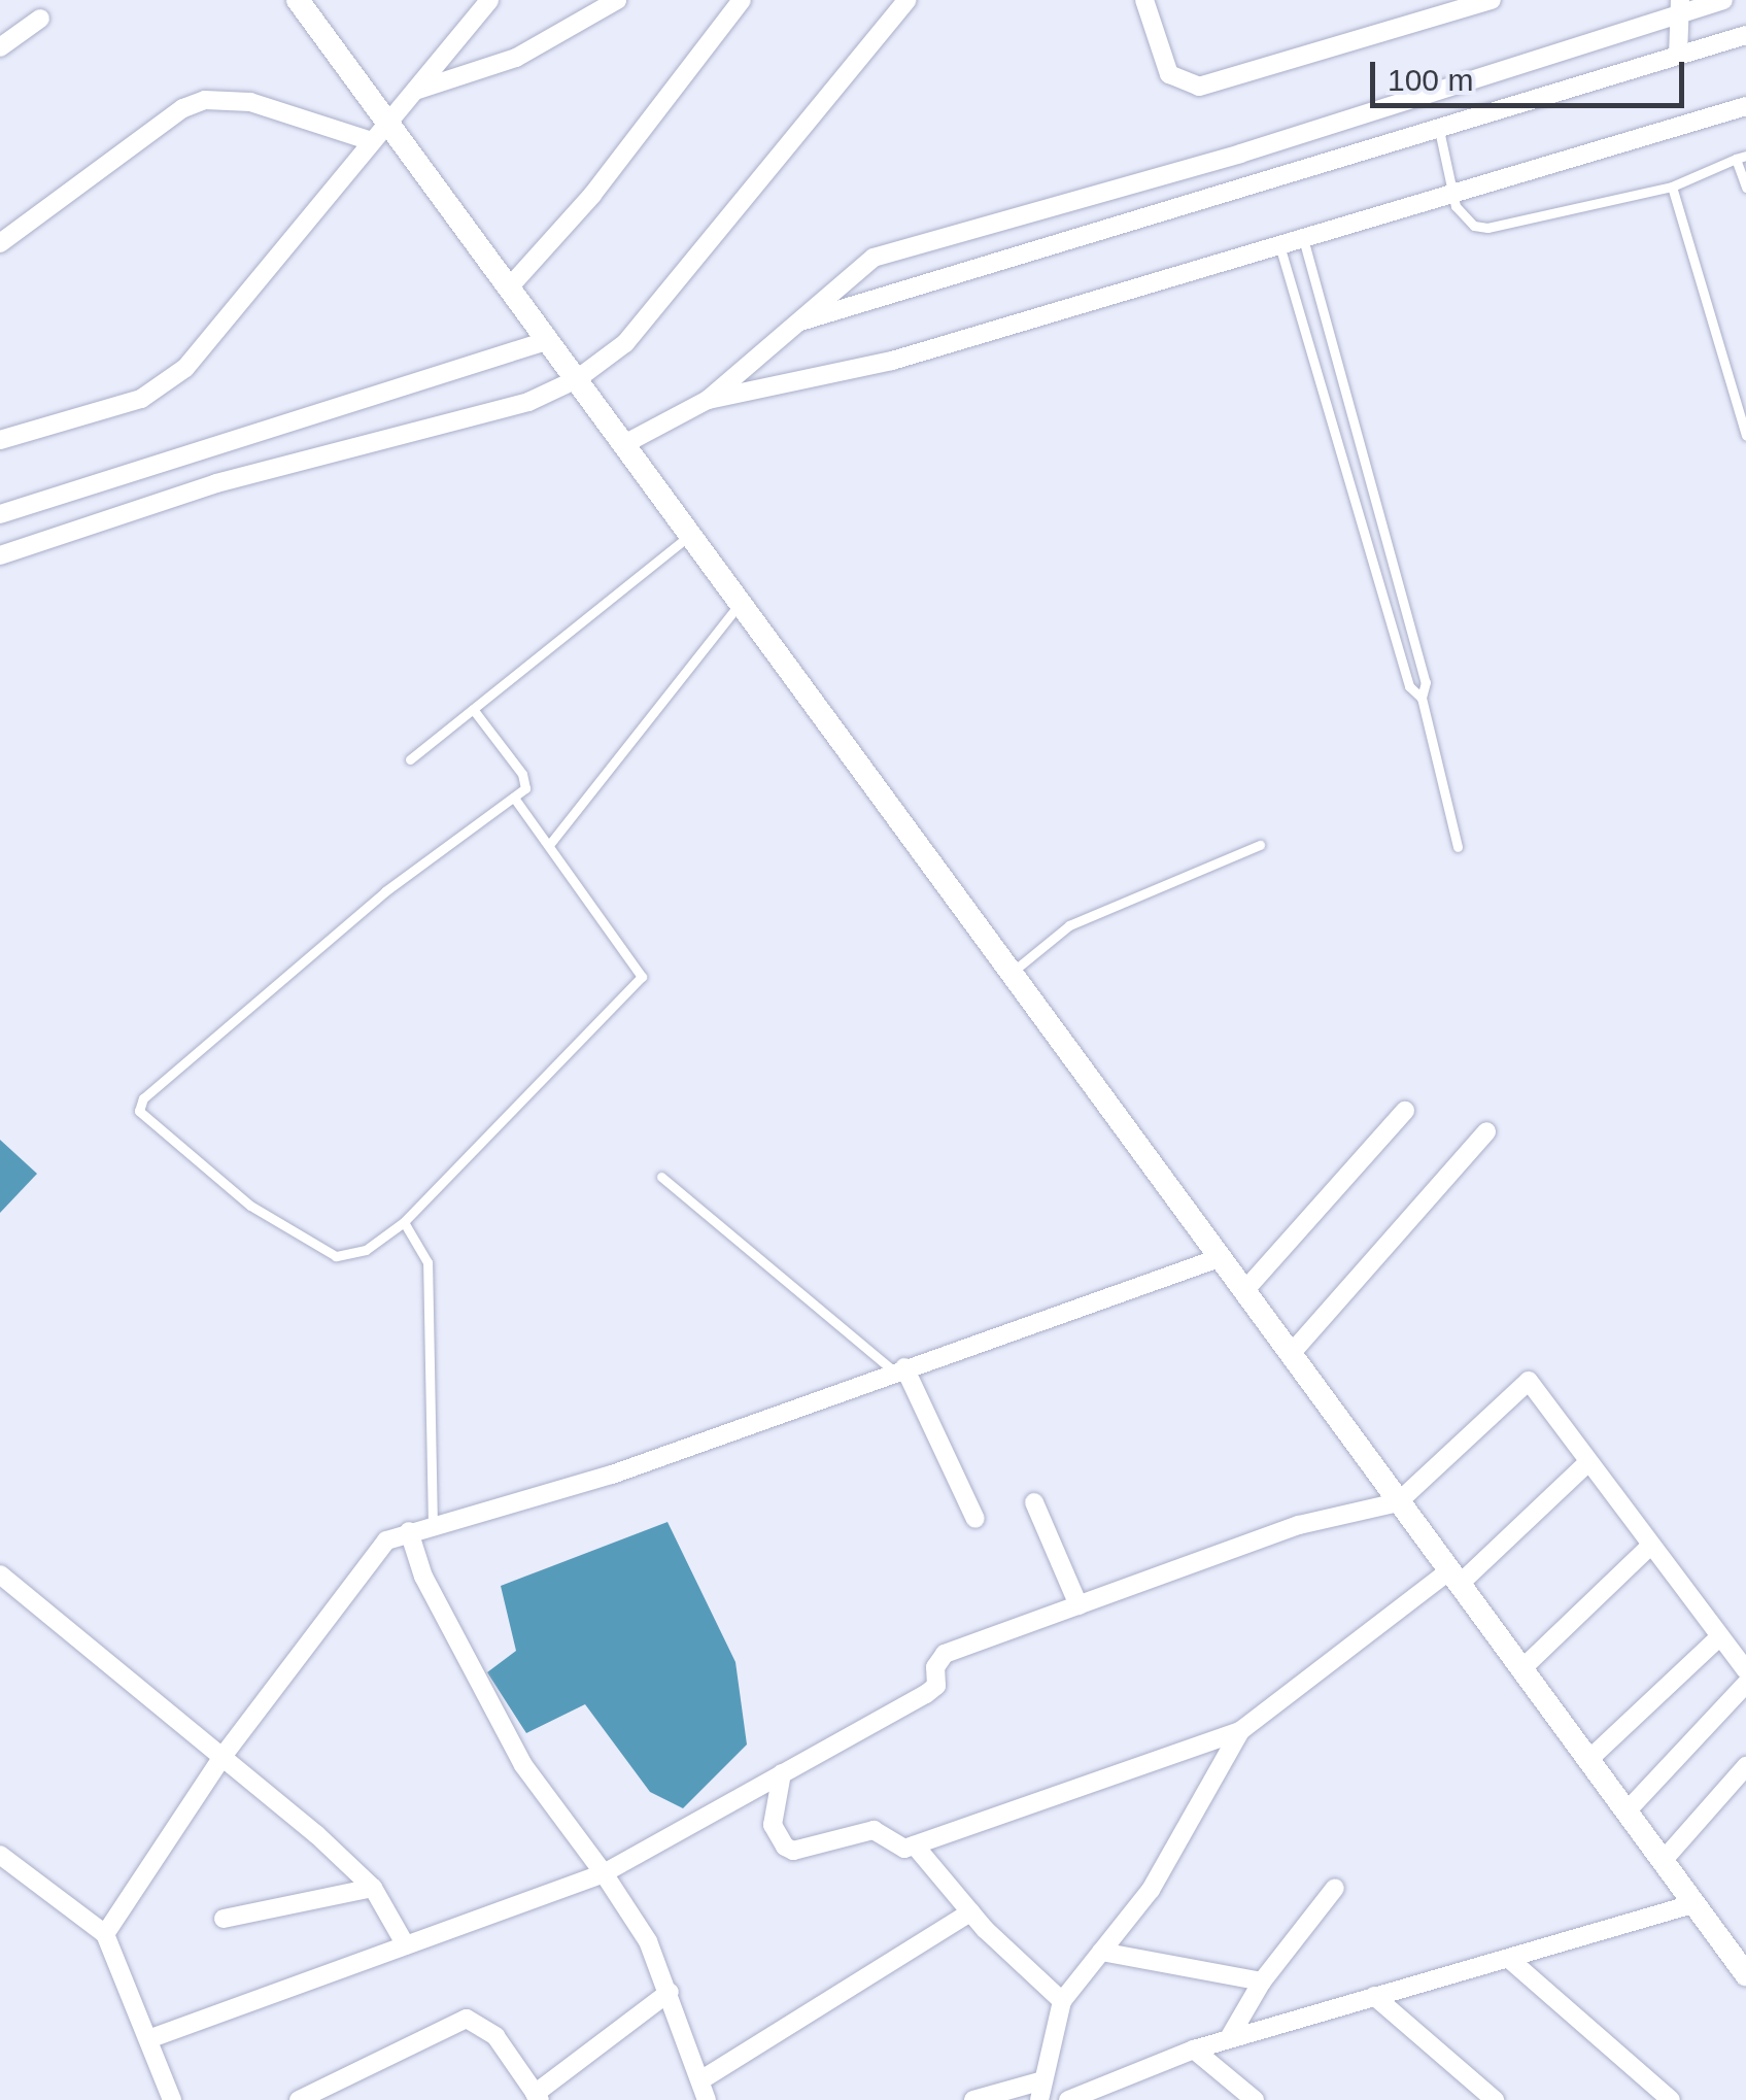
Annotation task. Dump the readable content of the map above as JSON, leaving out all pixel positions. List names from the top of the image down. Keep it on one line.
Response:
{"scale_bar":"100 m"}
